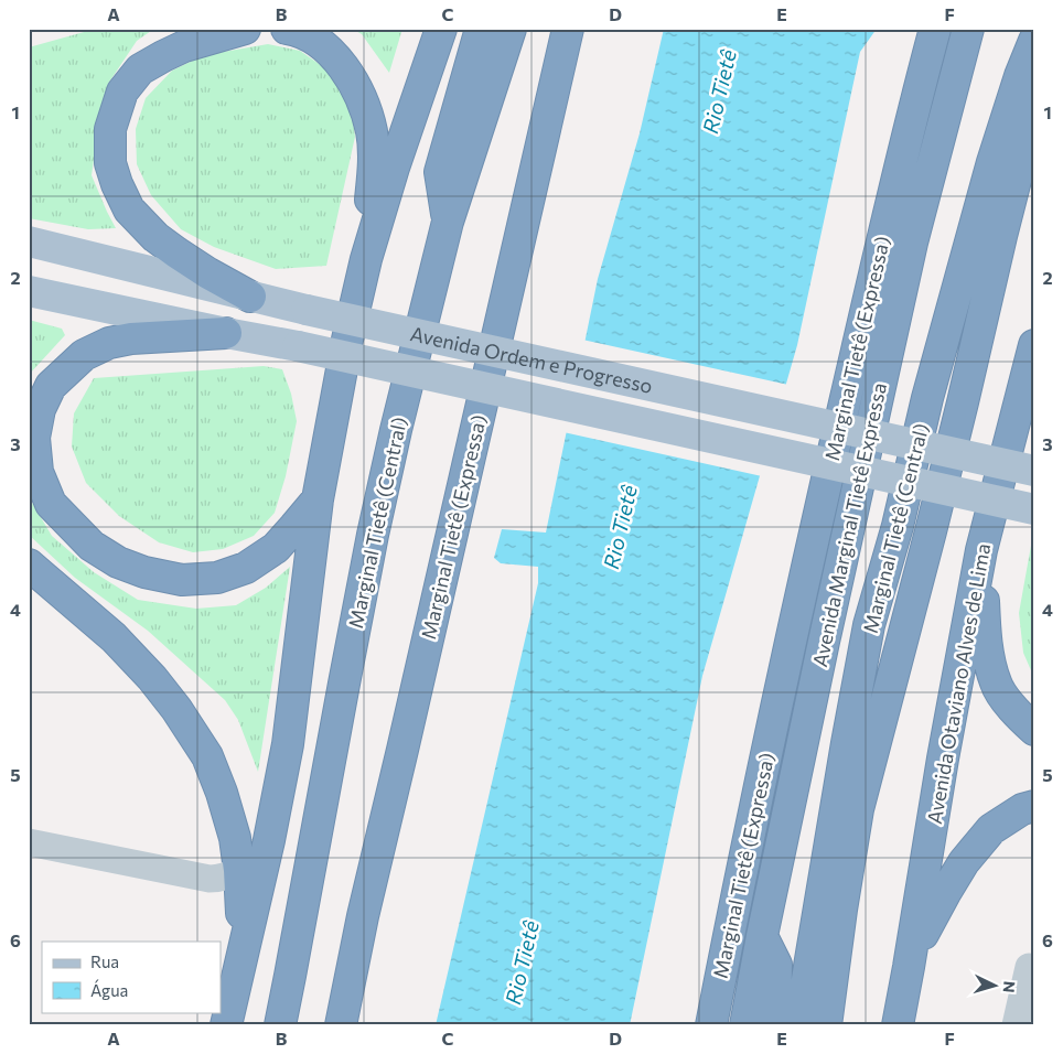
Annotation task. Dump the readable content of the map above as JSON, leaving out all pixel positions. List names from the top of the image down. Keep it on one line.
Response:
{"streets":{"highway":["Marginal Tietê (Expressa)","Marginal Tietê (Central)","Avenida Marginal Tietê Expressa","Avenida Otaviano Alves de Lima"],"main road":["Avenida Ordem e Progresso"]},"water":["Rio Tietê"],"legend":["Rua","Água"],"north":"right","grid":{"columns":["A","B","C","D","E","F"],"rows":["1","2","3","4","5","6"]}}
